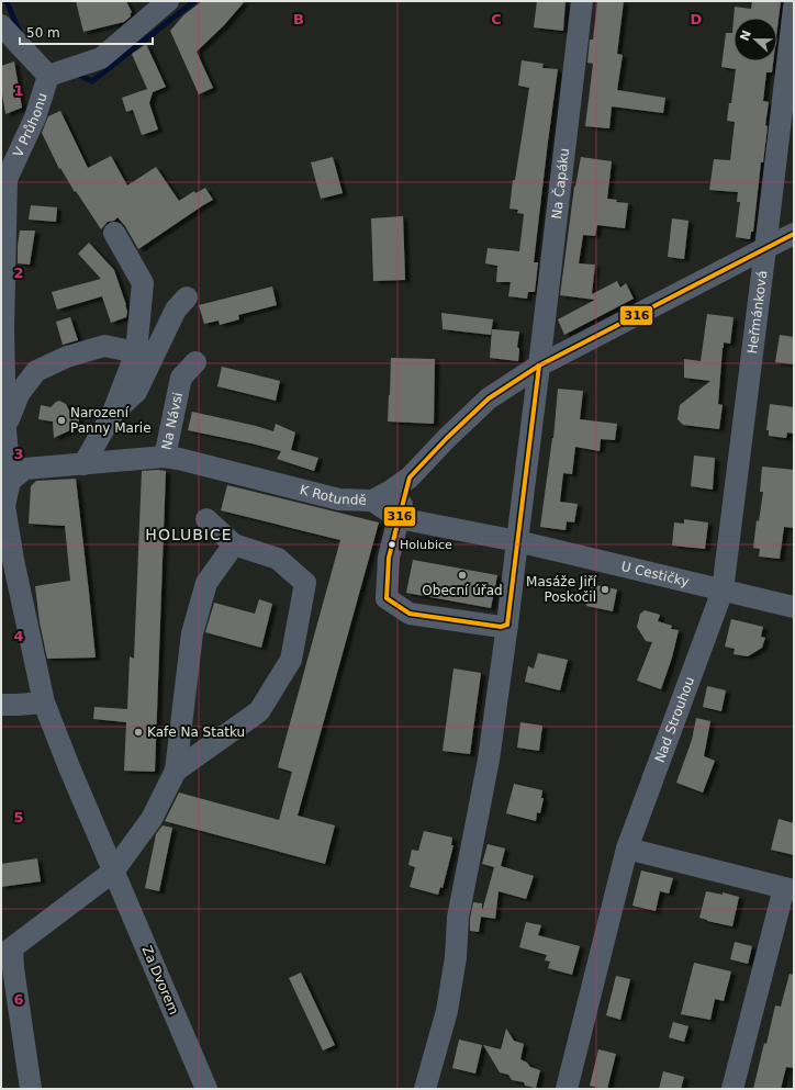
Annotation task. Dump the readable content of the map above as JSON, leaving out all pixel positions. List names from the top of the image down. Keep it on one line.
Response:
{"streets":{"street":["V Průhonu","Na Čapáku","Heřmánková","Na Návsi","K Rotundě","U Cestičky","Nad Strouhou","Za Dvorem"]},"crossings":[["Na Čapáku","K Rotundě"],["Na Čapáku","U Cestičky"],["Heřmánková","K Rotundě"],["Heřmánková","U Cestičky"],["Heřmánková","Nad Strouhou"],["Na Návsi","K Rotundě"],["U Cestičky","Nad Strouhou"]],"districts":["HOLUBICE"],"places":["Narození Panny Marie","Holubice","Obecní úřad","Masáže Jiří Poskočil","Kafe Na Statku"],"lines":["transit line 316"],"scale_bar":"50 m","north":"left","grid":{"columns":["B","C","D"],"rows":["1","2","3","4","5","6"]}}
